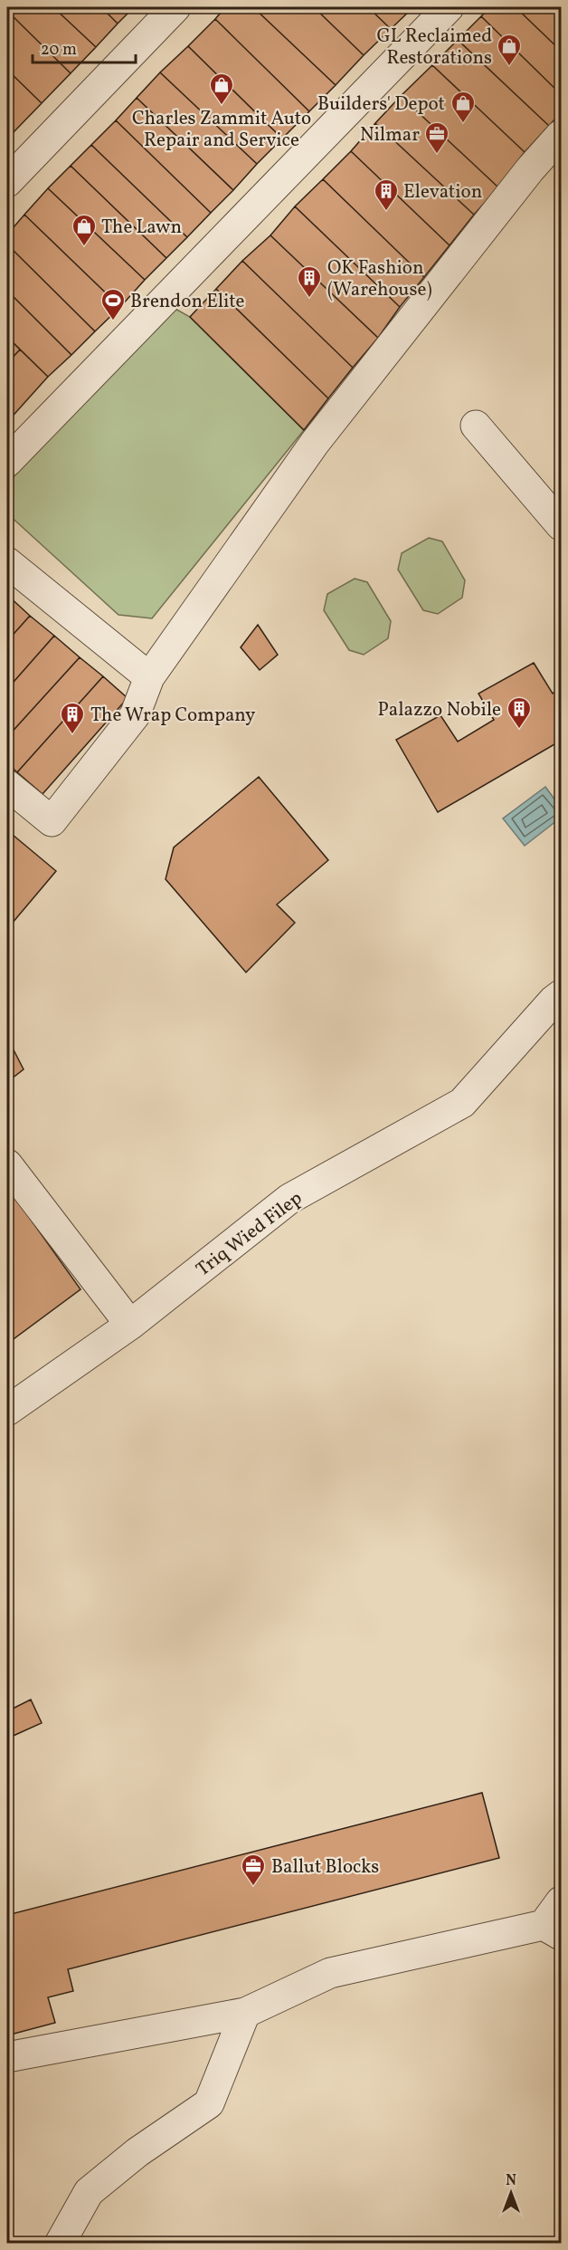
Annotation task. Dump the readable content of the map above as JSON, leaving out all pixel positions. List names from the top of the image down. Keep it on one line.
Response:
{"streets":{"street":["Triq Wied Filep"]},"places":{"shop":["GL Reclaimed Restorations","Charles Zammit Auto Repair and Service","Builders' Depot","The Lawn"],"office":["Nilmar","Ballut Blocks"],"building":["Elevation","OK Fashion (Warehouse)","Palazzo Nobile","The Wrap Company"],"sports":["Brendon Elite"]},"scale_bar":"20 m","north":"top"}
